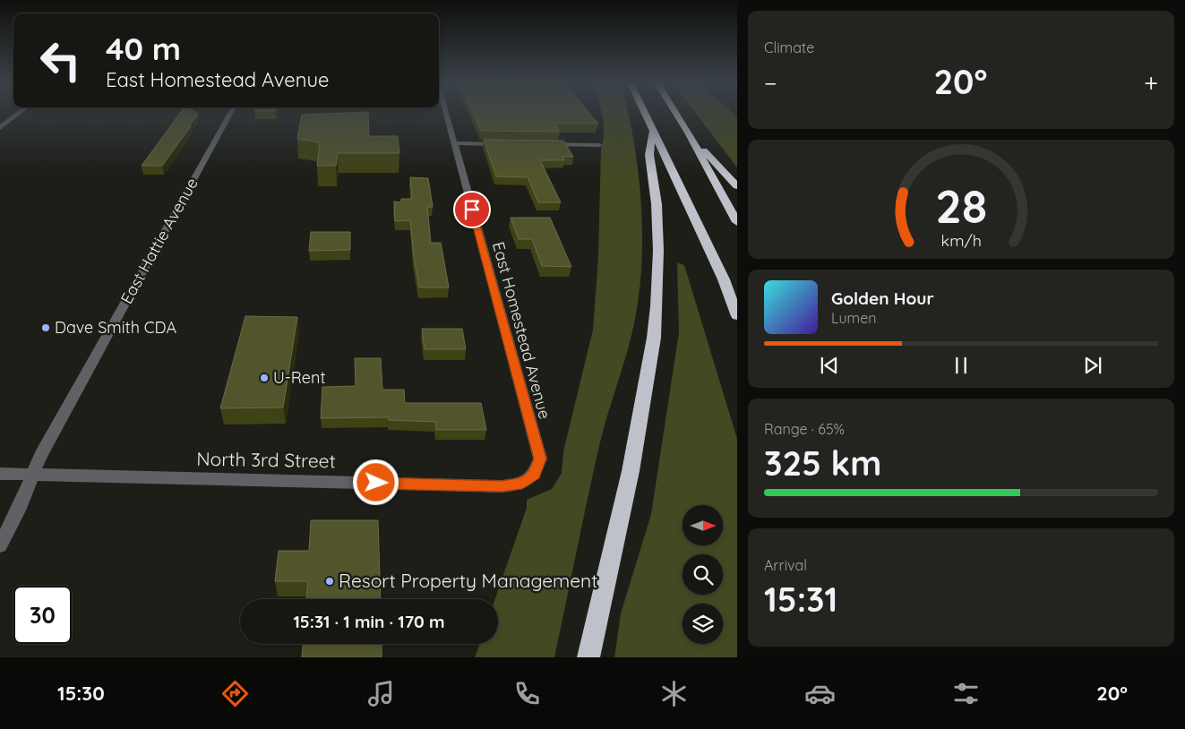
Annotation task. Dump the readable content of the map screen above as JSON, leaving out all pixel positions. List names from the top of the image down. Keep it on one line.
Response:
{"streets":{"street":["East Hattie Avenue","East Homestead Avenue","North 3rd Street"]},"crossings":[["East Hattie Avenue","North 3rd Street"],["East Homestead Avenue","North 3rd Street"]],"places":["Dave Smith CDA","U-Rent","Resort Property Management"],"north":"right","page":{"tile":["Climate",["Range · 65%","325 km"],["Arrival","15:31"]],"turn":["40 m","East Homestead Avenue"],"heat":["−","20°","+"],"song":["Golden Hour","Lumen"],"limit":"30","trip":"15:31 · 1 min · 170 m","tabs":["15:30","20°"],"gauge":["28","km/h"]}}
